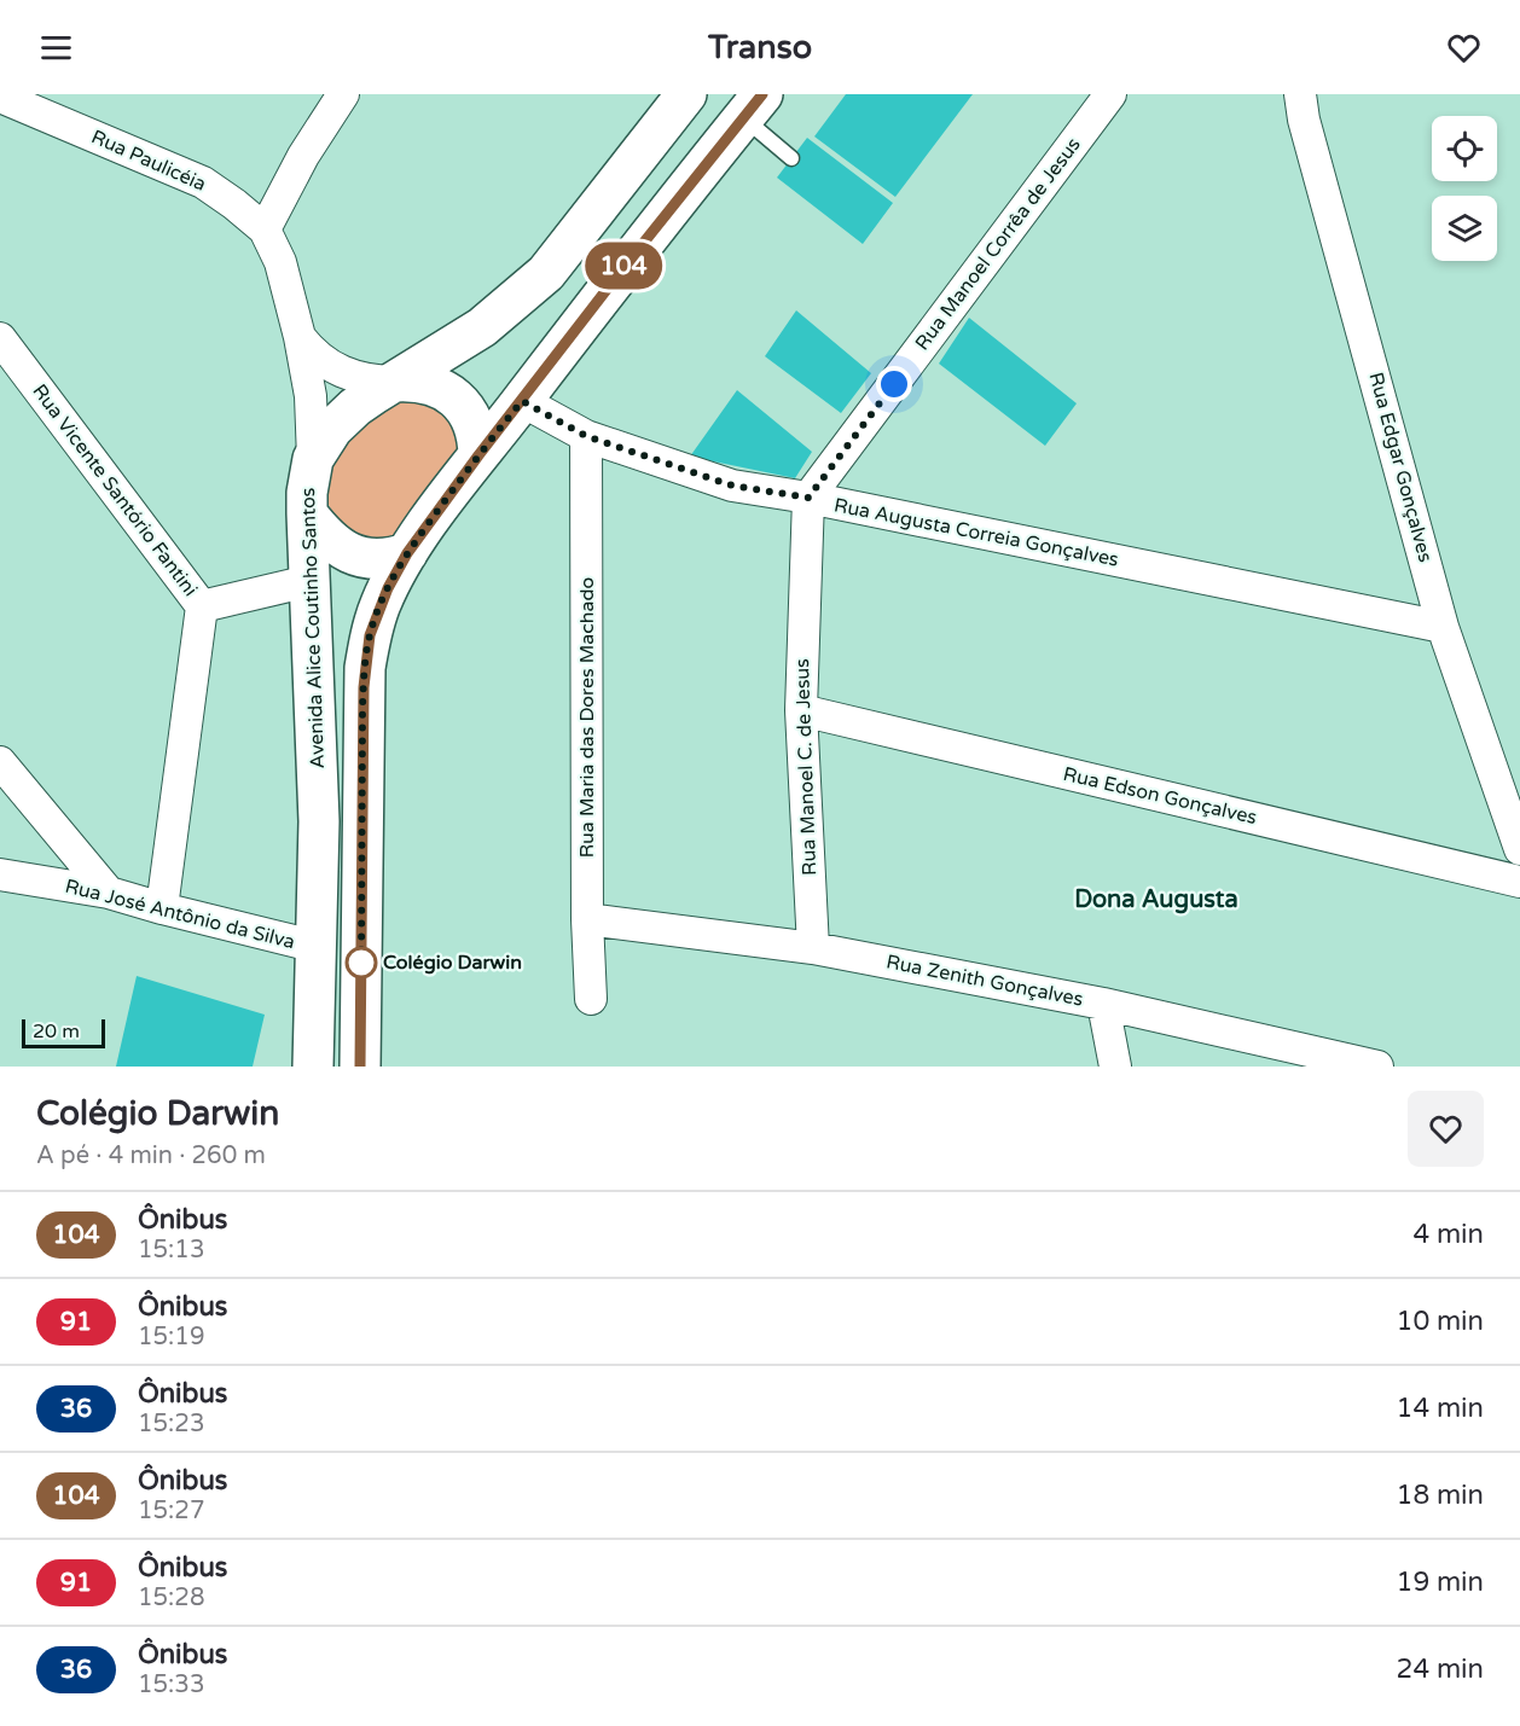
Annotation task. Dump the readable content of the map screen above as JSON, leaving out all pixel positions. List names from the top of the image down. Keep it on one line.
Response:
{"streets":{"main road":["Avenida Alice Coutinho Santos"],"street":["Rua Paulicéia","Rua Manoel Corrêa de Jesus","Rua Edgar Gonçalves","Rua Vicente Santório Fantini","Rua Augusta Correia Gonçalves","Rua Maria das Dores Machado","Rua Manoel C. de Jesus","Rua Edson Gonçalves","Rua José Antônio da Silva","Rua Zenith Gonçalves"]},"crossings":[["Rua Paulicéia","Avenida Alice Coutinho Santos"],["Rua Manoel Corrêa de Jesus","Rua Augusta Correia Gonçalves"],["Rua Manoel Corrêa de Jesus","Rua Manoel C. de Jesus"],["Rua Edgar Gonçalves","Rua Augusta Correia Gonçalves"],["Rua Vicente Santório Fantini","Rua José Antônio da Silva"],["Rua Augusta Correia Gonçalves","Rua Maria das Dores Machado"],["Rua Augusta Correia Gonçalves","Rua Manoel C. de Jesus"],["Avenida Alice Coutinho Santos","Rua José Antônio da Silva"],["Rua Maria das Dores Machado","Rua Zenith Gonçalves"],["Rua Manoel C. de Jesus","Rua Edson Gonçalves"],["Rua Manoel C. de Jesus","Rua Zenith Gonçalves"]],"districts":["Dona Augusta"],"places":["Colégio Darwin"],"lines":["bus line 104"],"scale_bar":"20 m","page":{"header":"Transo","on_map":"104","scale":"20 m","heading":["Colégio Darwin","A pé · 4 min · 260 m"],"list":[{"mark":"104","name":"Ônibus","note":"15:13","value":"4 min"},{"mark":"91","name":"Ônibus","note":"15:19","value":"10 min"},{"mark":"36","name":"Ônibus","note":"15:23","value":"14 min"},{"mark":"104","name":"Ônibus","note":"15:27","value":"18 min"},{"mark":"91","name":"Ônibus","note":"15:28","value":"19 min"},{"mark":"36","name":"Ônibus","note":"15:33","value":"24 min"}]}}
